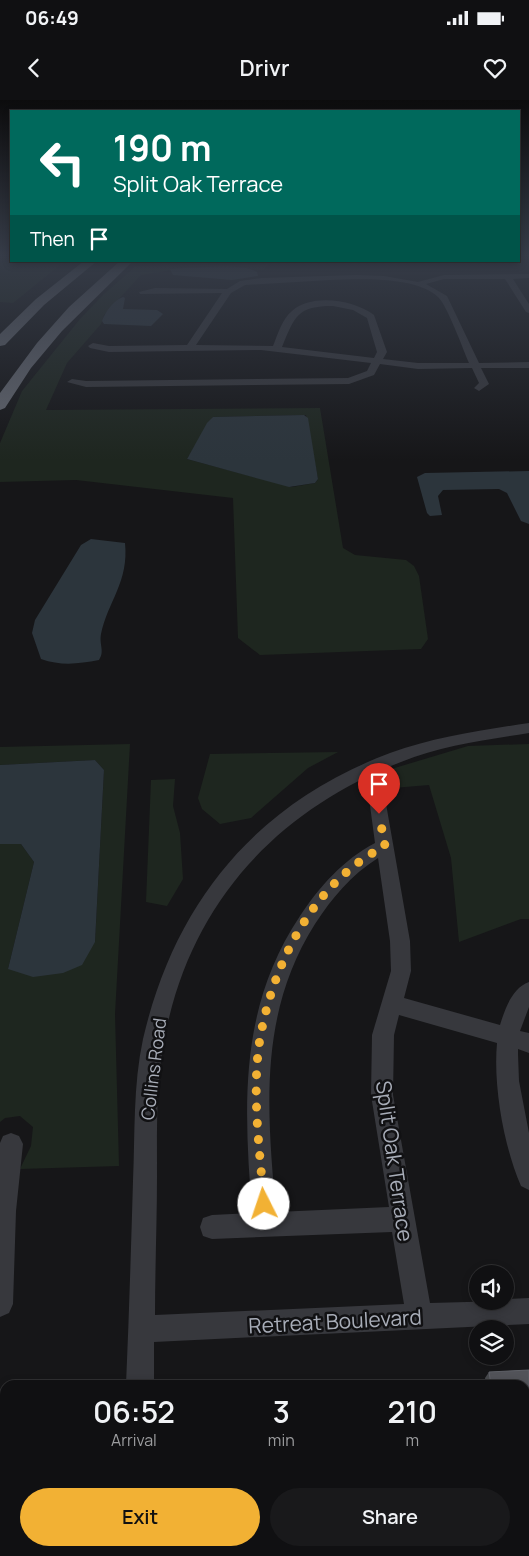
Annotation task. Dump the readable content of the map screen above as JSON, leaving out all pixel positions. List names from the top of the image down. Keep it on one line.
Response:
{"streets":{"street":["Collins Road","Split Oak Terrace","Retreat Boulevard"]},"crossings":[["Collins Road","Retreat Boulevard"],["Split Oak Terrace","Retreat Boulevard"]],"page":{"status":"06:49","header":"Drivr","turn":["190 m","Split Oak Terrace"],"then":"Then","eta":["06:52","Arrival","3","min","210","m"],"buttons":["Exit","Share"]}}
